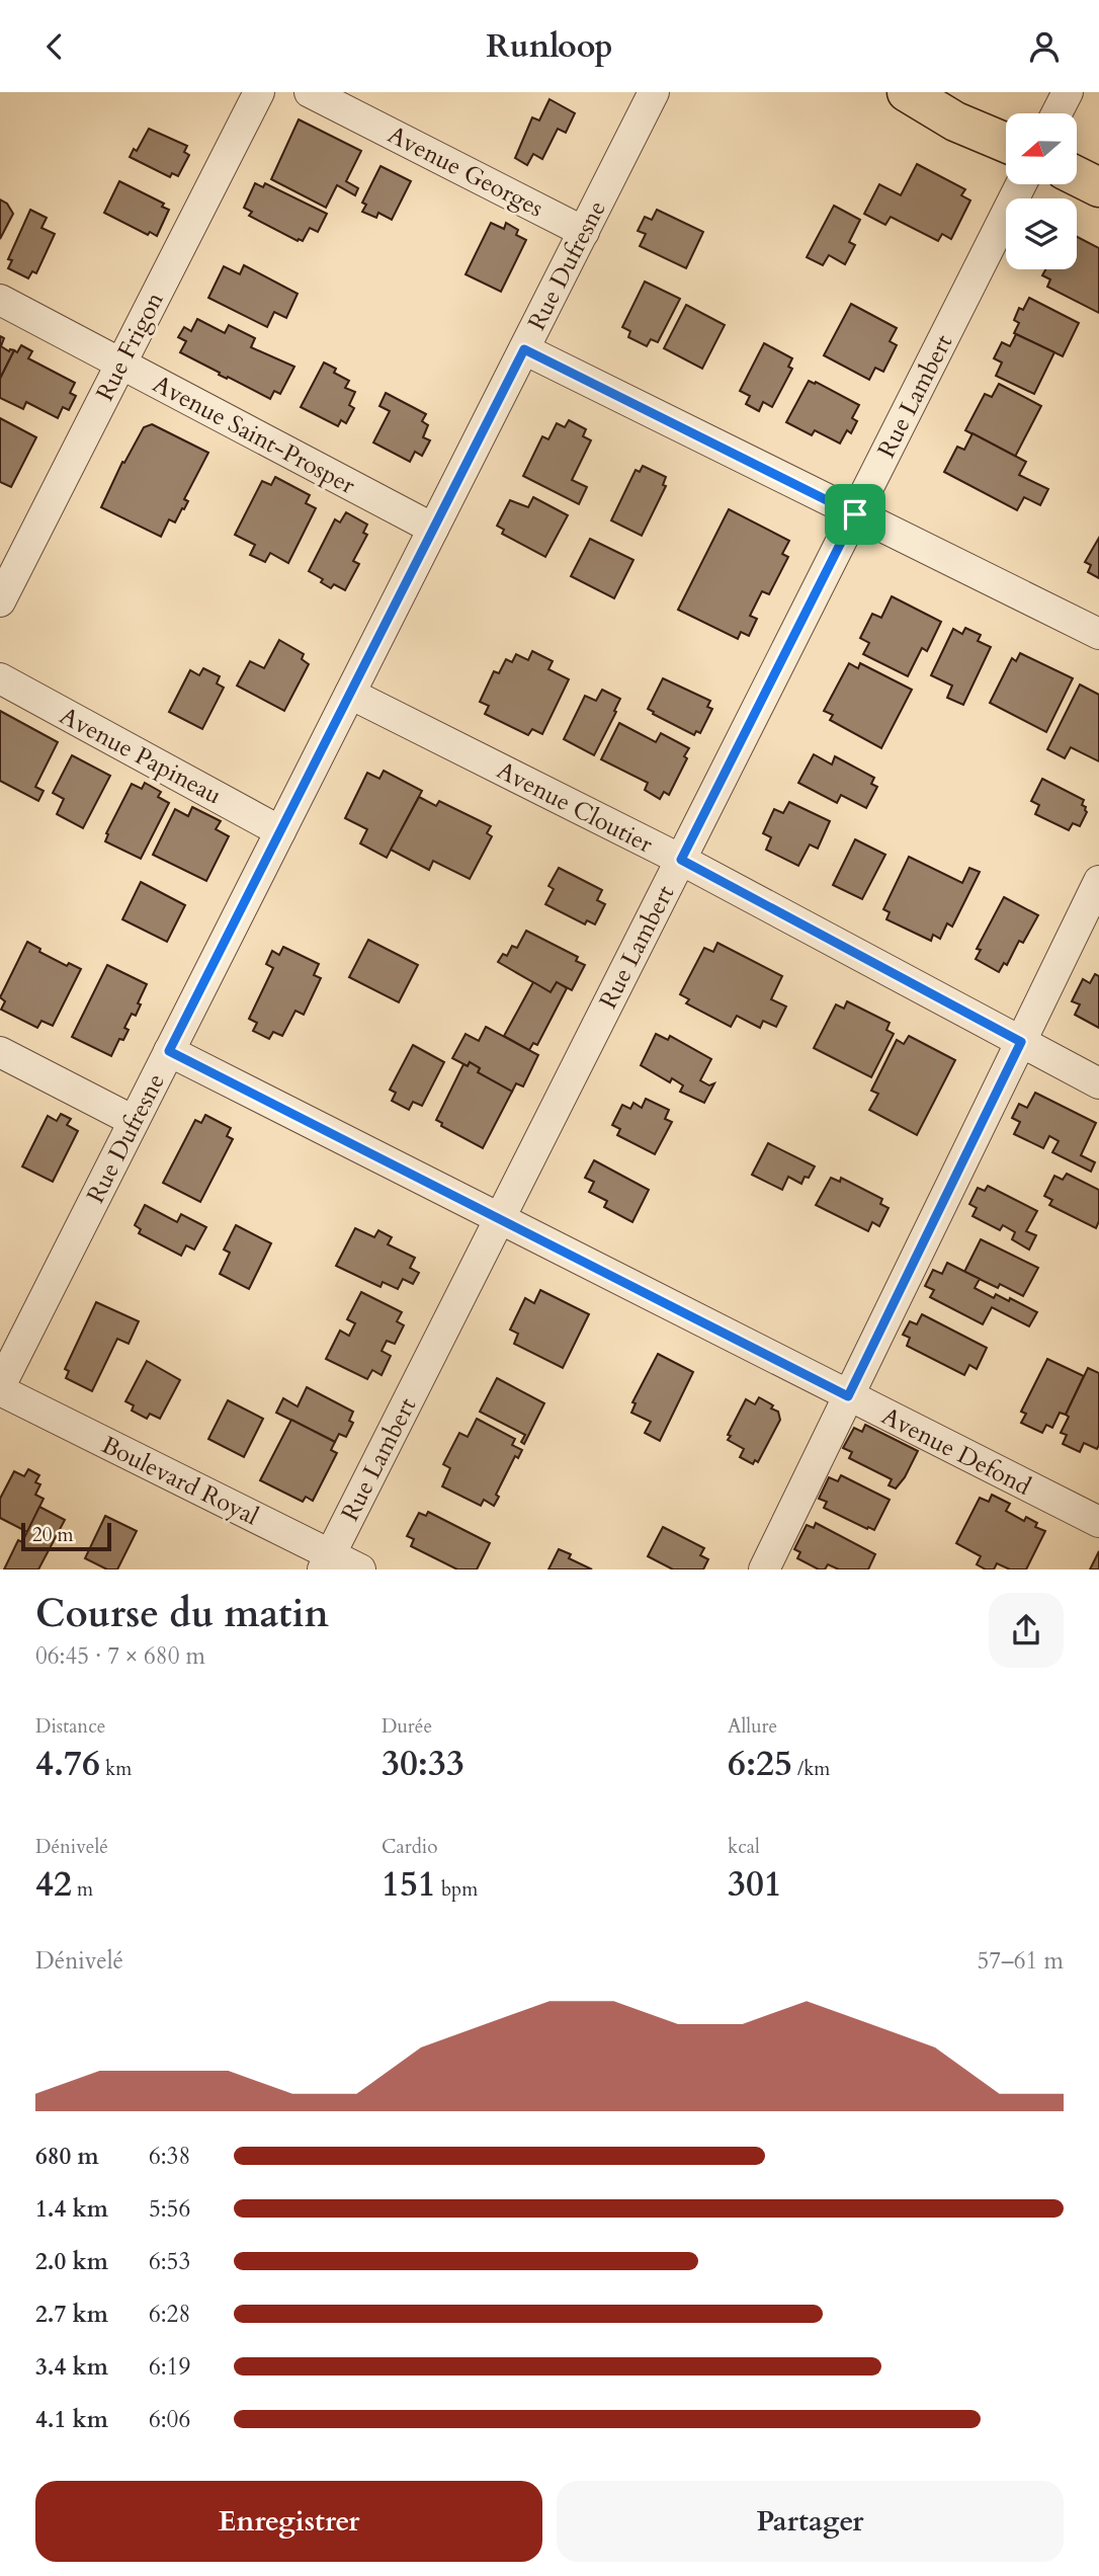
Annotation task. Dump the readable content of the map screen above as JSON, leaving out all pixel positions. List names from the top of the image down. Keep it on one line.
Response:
{"streets":{"street":["Avenue Georges","Rue Dufresne","Rue Frigon","Rue Lambert","Avenue Saint-Prosper","Avenue Papineau","Avenue Cloutier","Avenue Defond","Boulevard Royal"]},"crossings":[["Avenue Georges","Rue Dufresne"],["Rue Dufresne","Avenue Saint-Prosper"],["Rue Dufresne","Avenue Papineau"],["Rue Dufresne","Avenue Cloutier"],["Rue Dufresne","Avenue Defond"],["Rue Dufresne","Boulevard Royal"],["Rue Frigon","Avenue Saint-Prosper"],["Rue Lambert","Avenue Cloutier"],["Rue Lambert","Avenue Defond"],["Rue Lambert","Boulevard Royal"]],"scale_bar":"20 m","north":"left","page":{"header":"Runloop","scale":"20 m","heading":["Course du matin","06:45 · 7 × 680 m"],"stats":[["Distance","4.76 km"],["Durée","30:33"],["Allure","6:25 /km"],["Dénivelé","42 m"],["Cardio","151 bpm"],["kcal","301"]],"chart":["Dénivelé","57–61 m"],"list":[{"name":"680 m","note":"6:38"},{"name":"1.4 km","note":"5:56"},{"name":"2.0 km","note":"6:53"},{"name":"2.7 km","note":"6:28"},{"name":"3.4 km","note":"6:19"},{"name":"4.1 km","note":"6:06"}],"buttons":["Enregistrer","Partager"]}}
